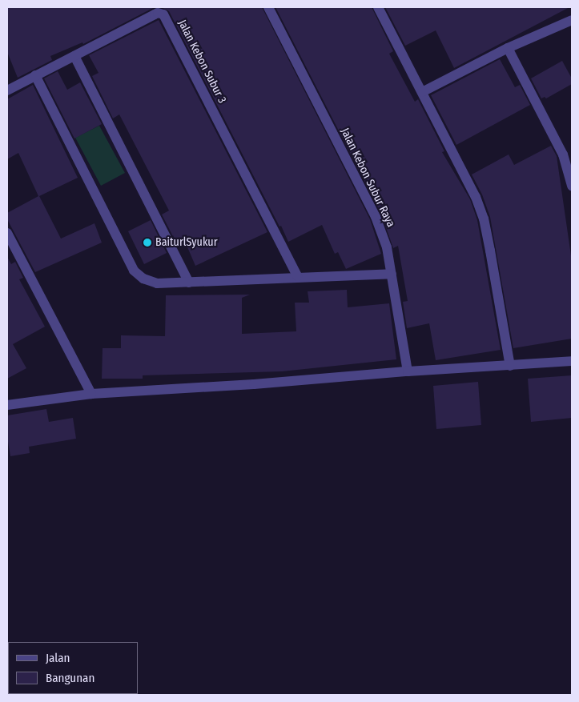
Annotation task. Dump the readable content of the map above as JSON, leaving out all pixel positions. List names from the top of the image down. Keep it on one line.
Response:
{"streets":{"street":["Jalan Kebon Subur 3","Jalan Kebon Subur Raya"]},"places":["BaiturlSyukur"],"legend":["Jalan","Bangunan"]}
